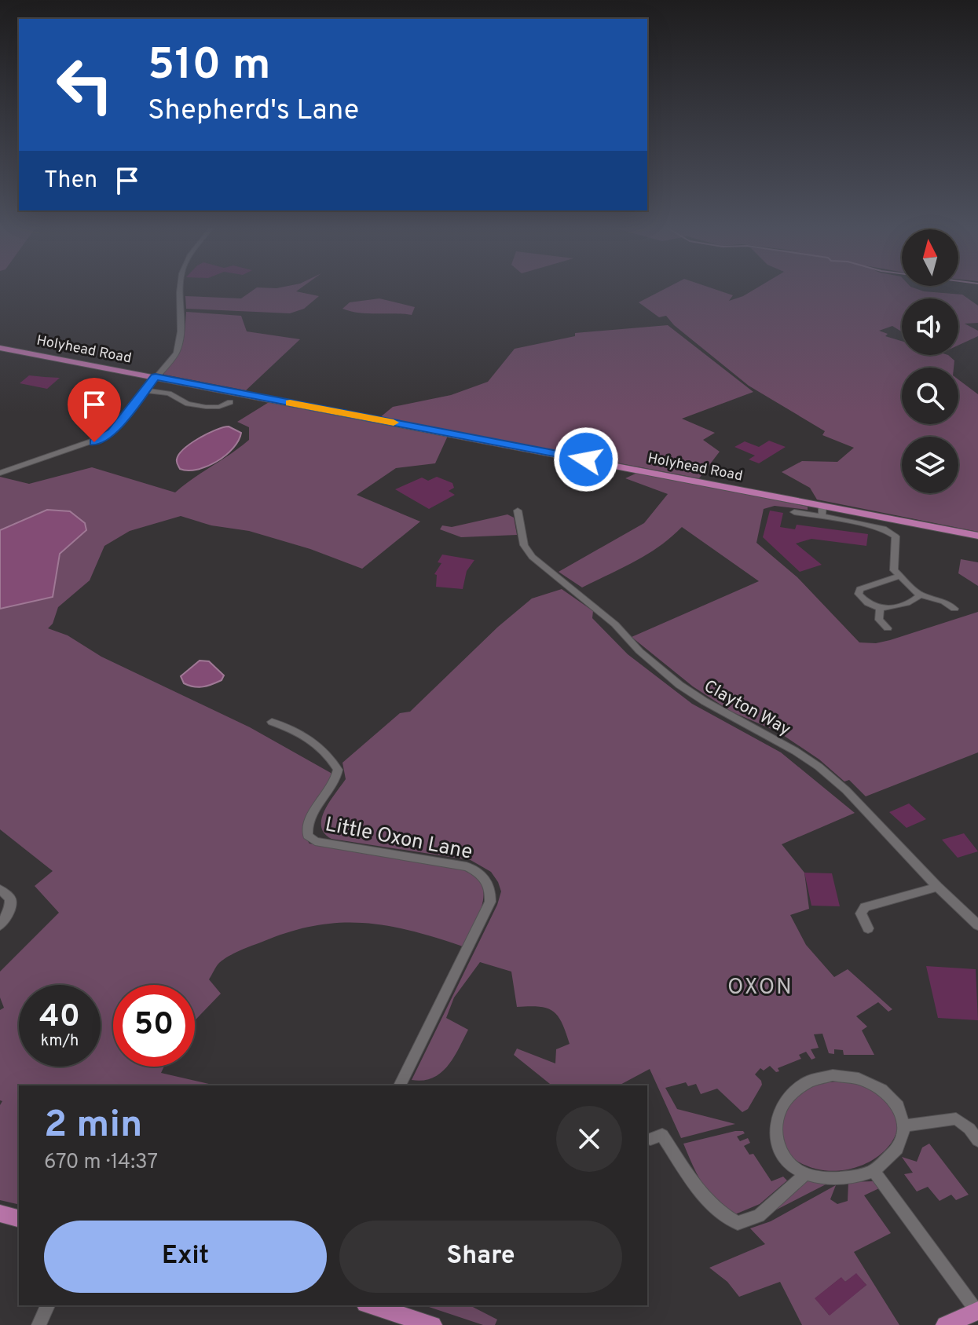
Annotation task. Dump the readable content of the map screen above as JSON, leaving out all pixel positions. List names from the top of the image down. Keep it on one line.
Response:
{"streets":{"main road":["Holyhead Road"],"street":["Clayton Way","Little Oxon Lane"]},"districts":["OXON"],"north":"top","page":{"turn":["510 m","Shepherd's Lane"],"then":"Then","speed":"40 km/h","limit":"50","heading":["2 min","670 m · 14:37"],"buttons":["Exit","Share"]}}
